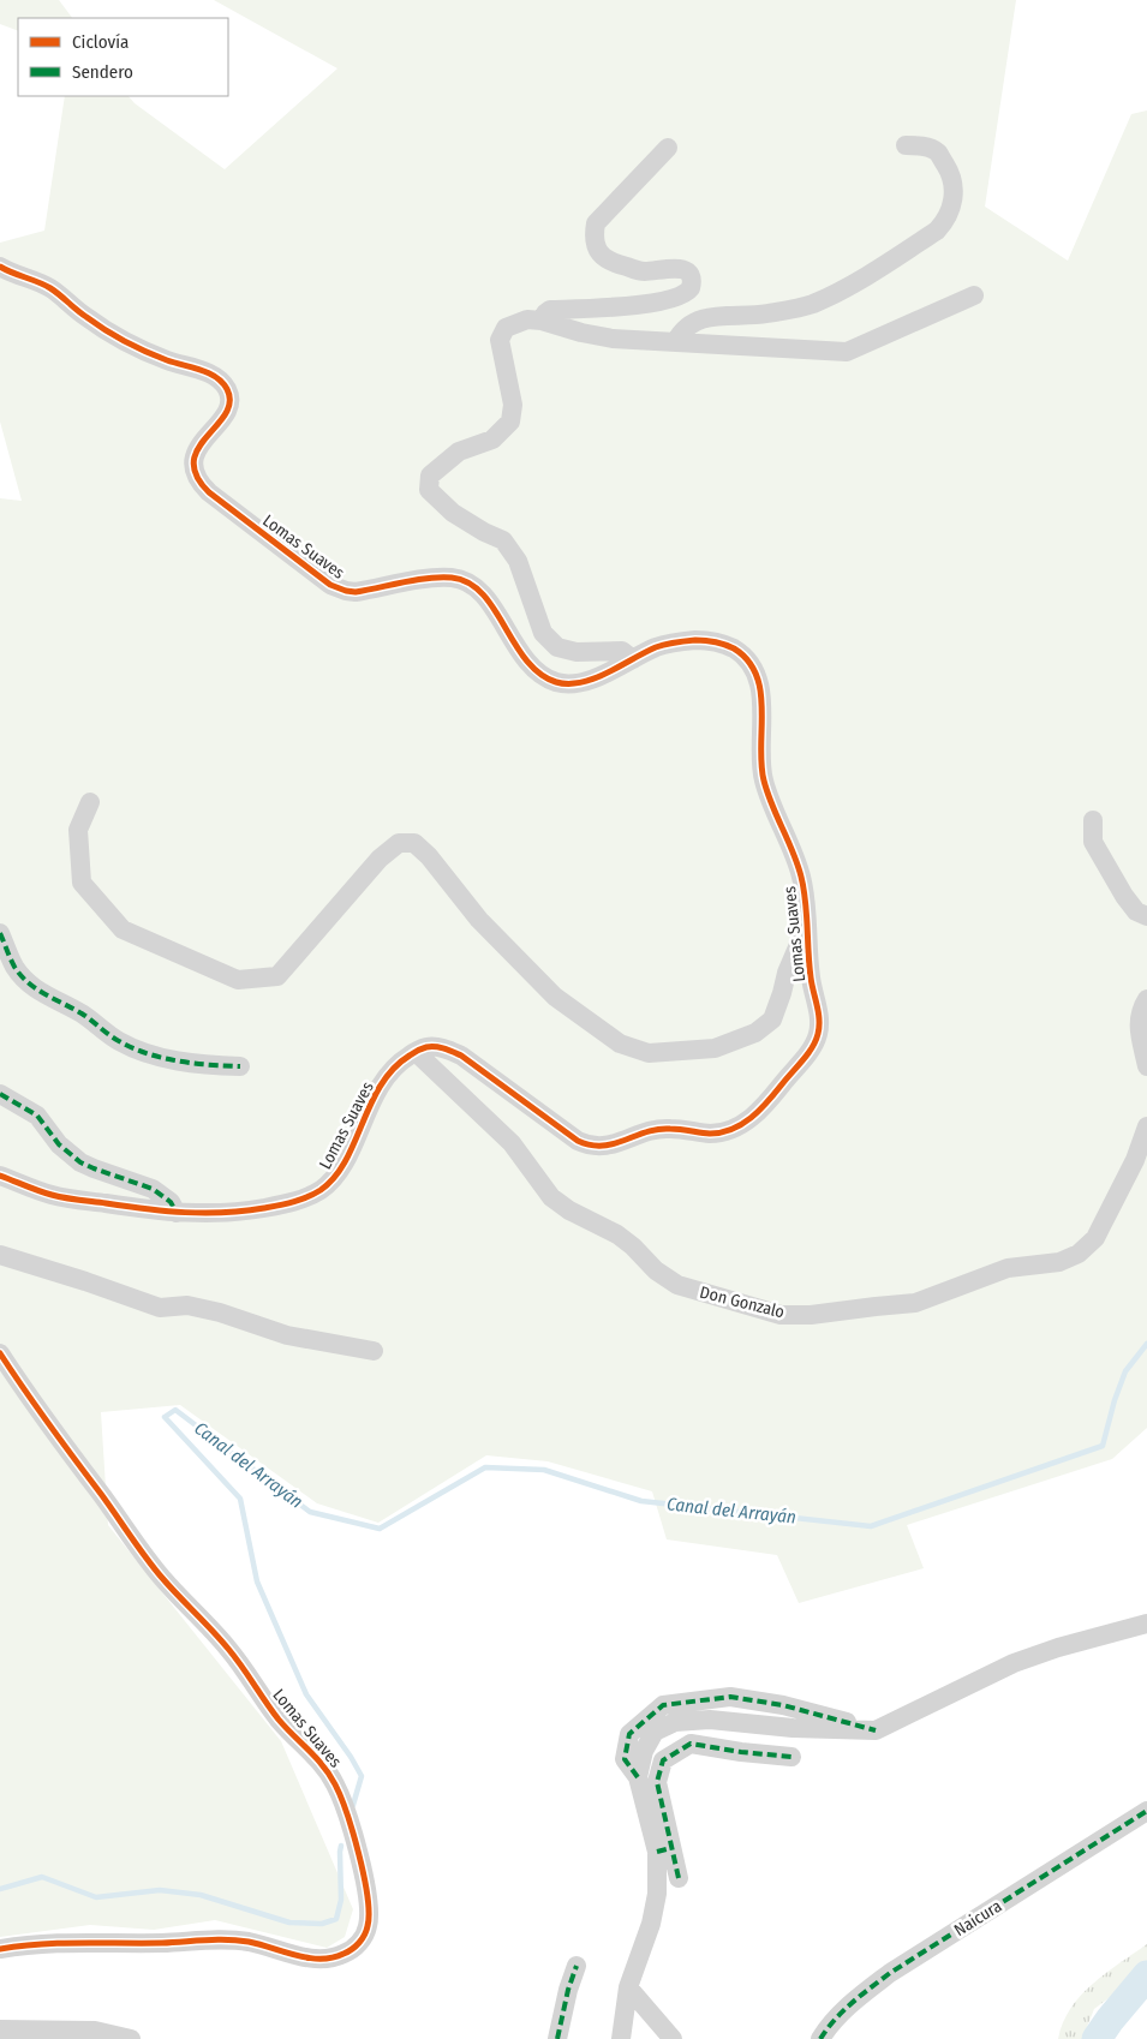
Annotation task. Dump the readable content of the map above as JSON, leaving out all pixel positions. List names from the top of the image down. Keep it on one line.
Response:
{"streets":{"street":["Lomas Suaves","Don Gonzalo","Naicura"]},"crossings":[["Lomas Suaves","Don Gonzalo"]],"water":["Canal del Arrayán"],"legend":["Ciclovía","Sendero"]}
